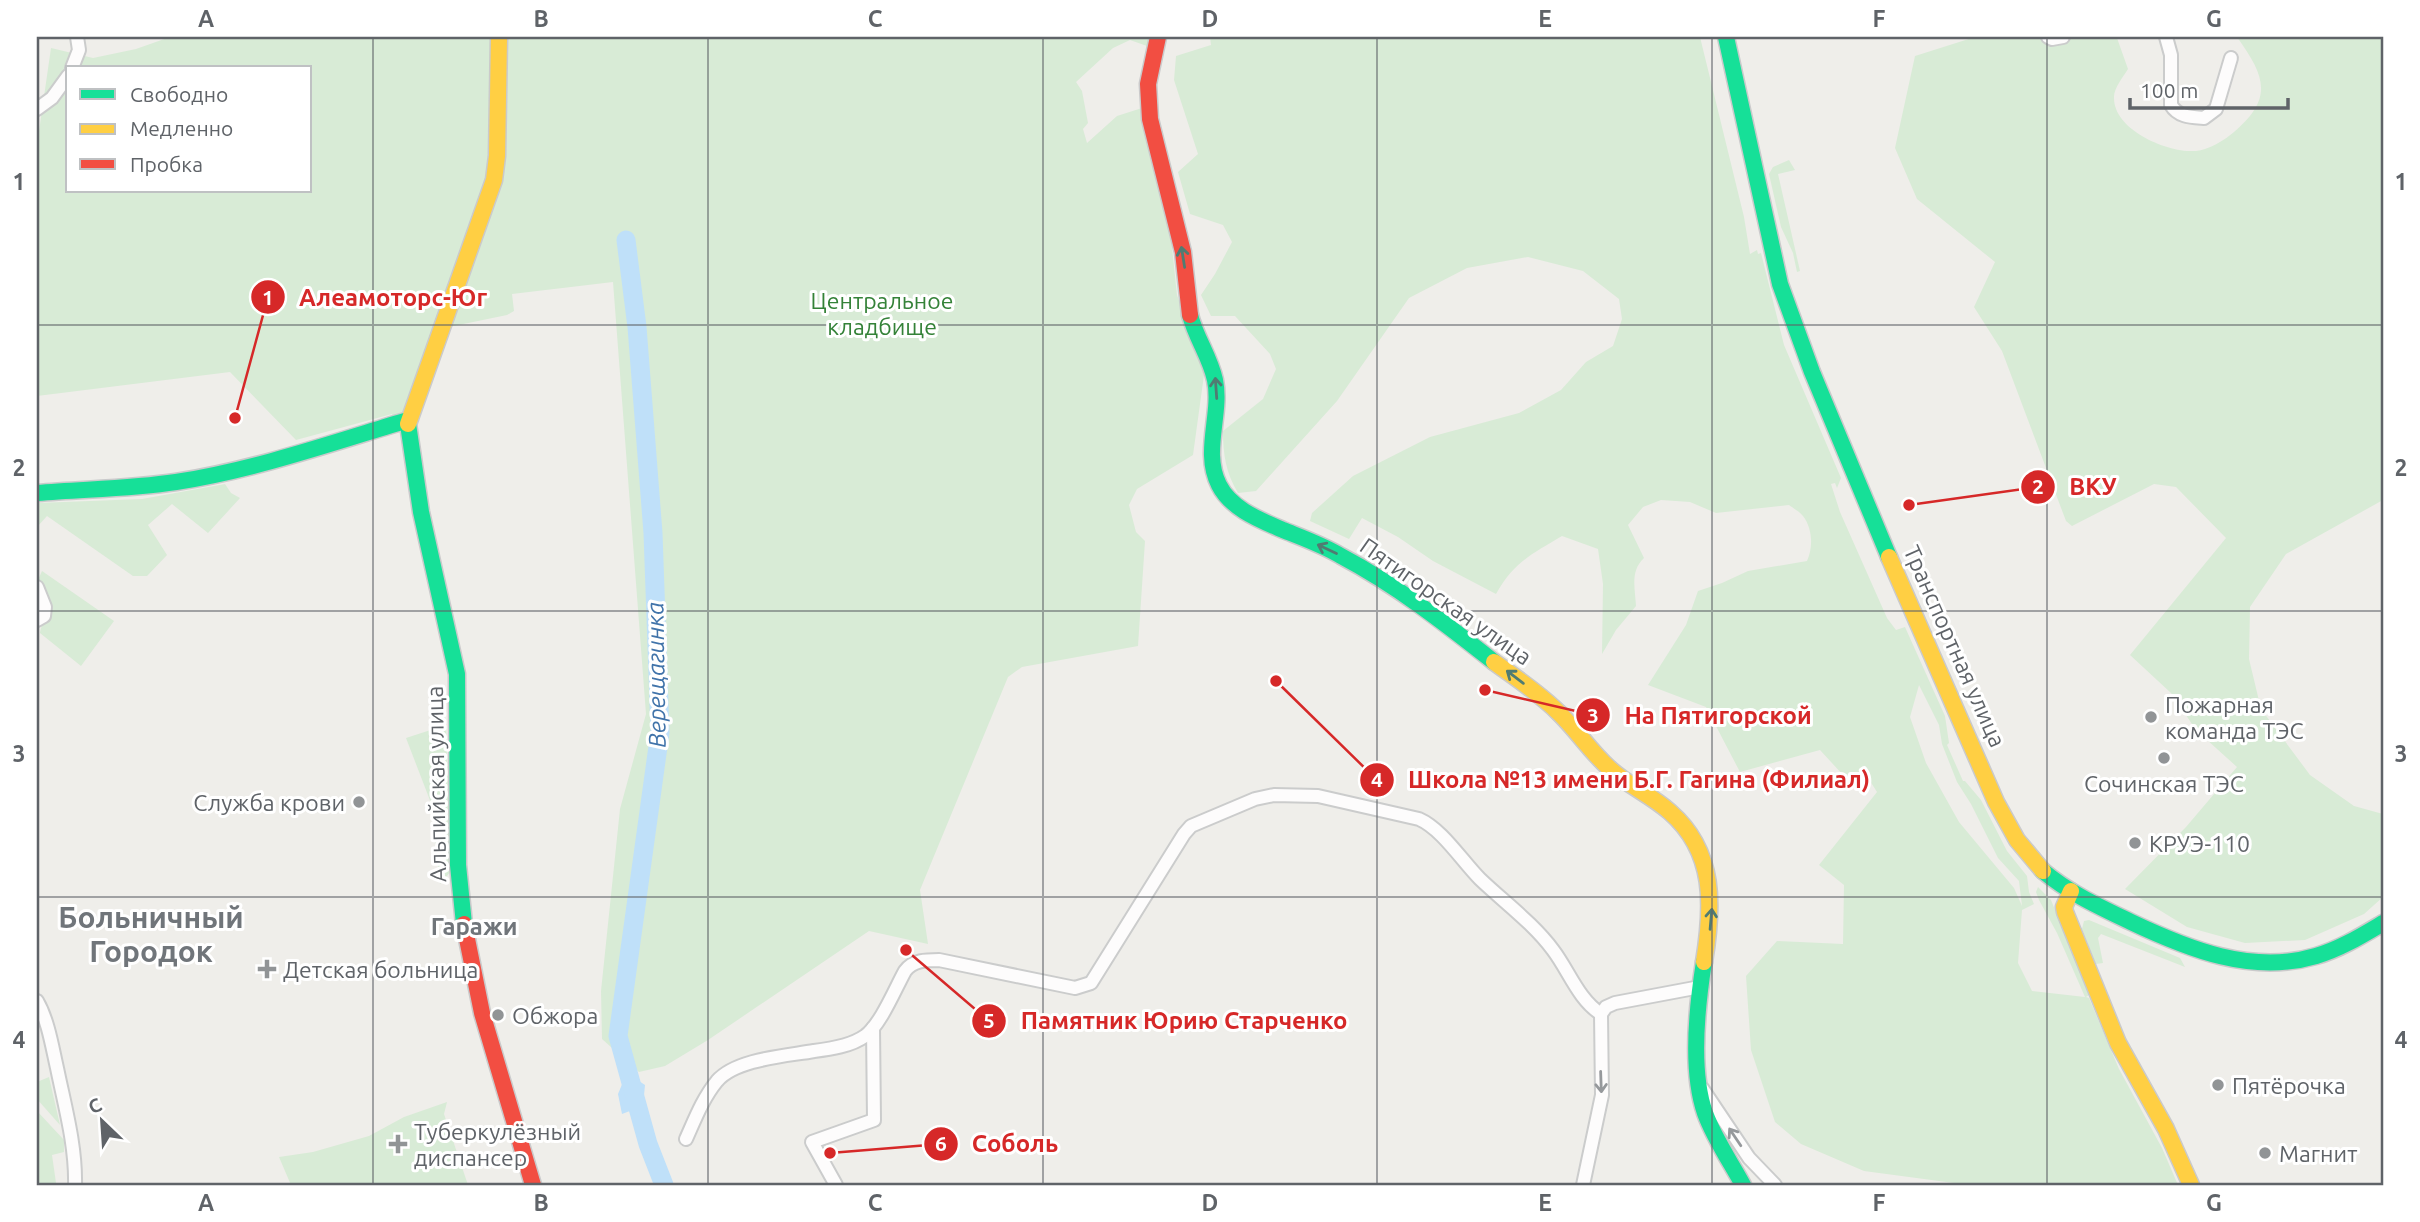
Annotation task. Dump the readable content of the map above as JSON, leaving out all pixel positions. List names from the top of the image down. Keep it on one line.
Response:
{"streets":{"street":["Пятигорская улица","Транспортная улица","Альпийская улица"]},"one_way":["Пятигорская улица"],"districts":["Больничный Городок","Гаражи"],"water":["Верещагинка"],"parks":["Центральное кладбище"],"places":{"other":["Алеамоторс-Юг","ВКУ","Школа №13 имени Б.Г. Гагина (Филиал)","На Пятигорской","Пожарная команда ТЭС","Сочинская ТЭС","Служба крови","КРУЭ-110","Памятник Юрию Старченко","Обжора","Пятёрочка","Соболь","Магнит"],"health":["Детская больница","Туберкулёзный диспансер"]},"legend":["Свободно","Медленно","Пробка"],"scale_bar":"100 m","north":"top left","grid":{"columns":["A","B","C","D","E","F","G"],"rows":["1","2","3","4"]}}
